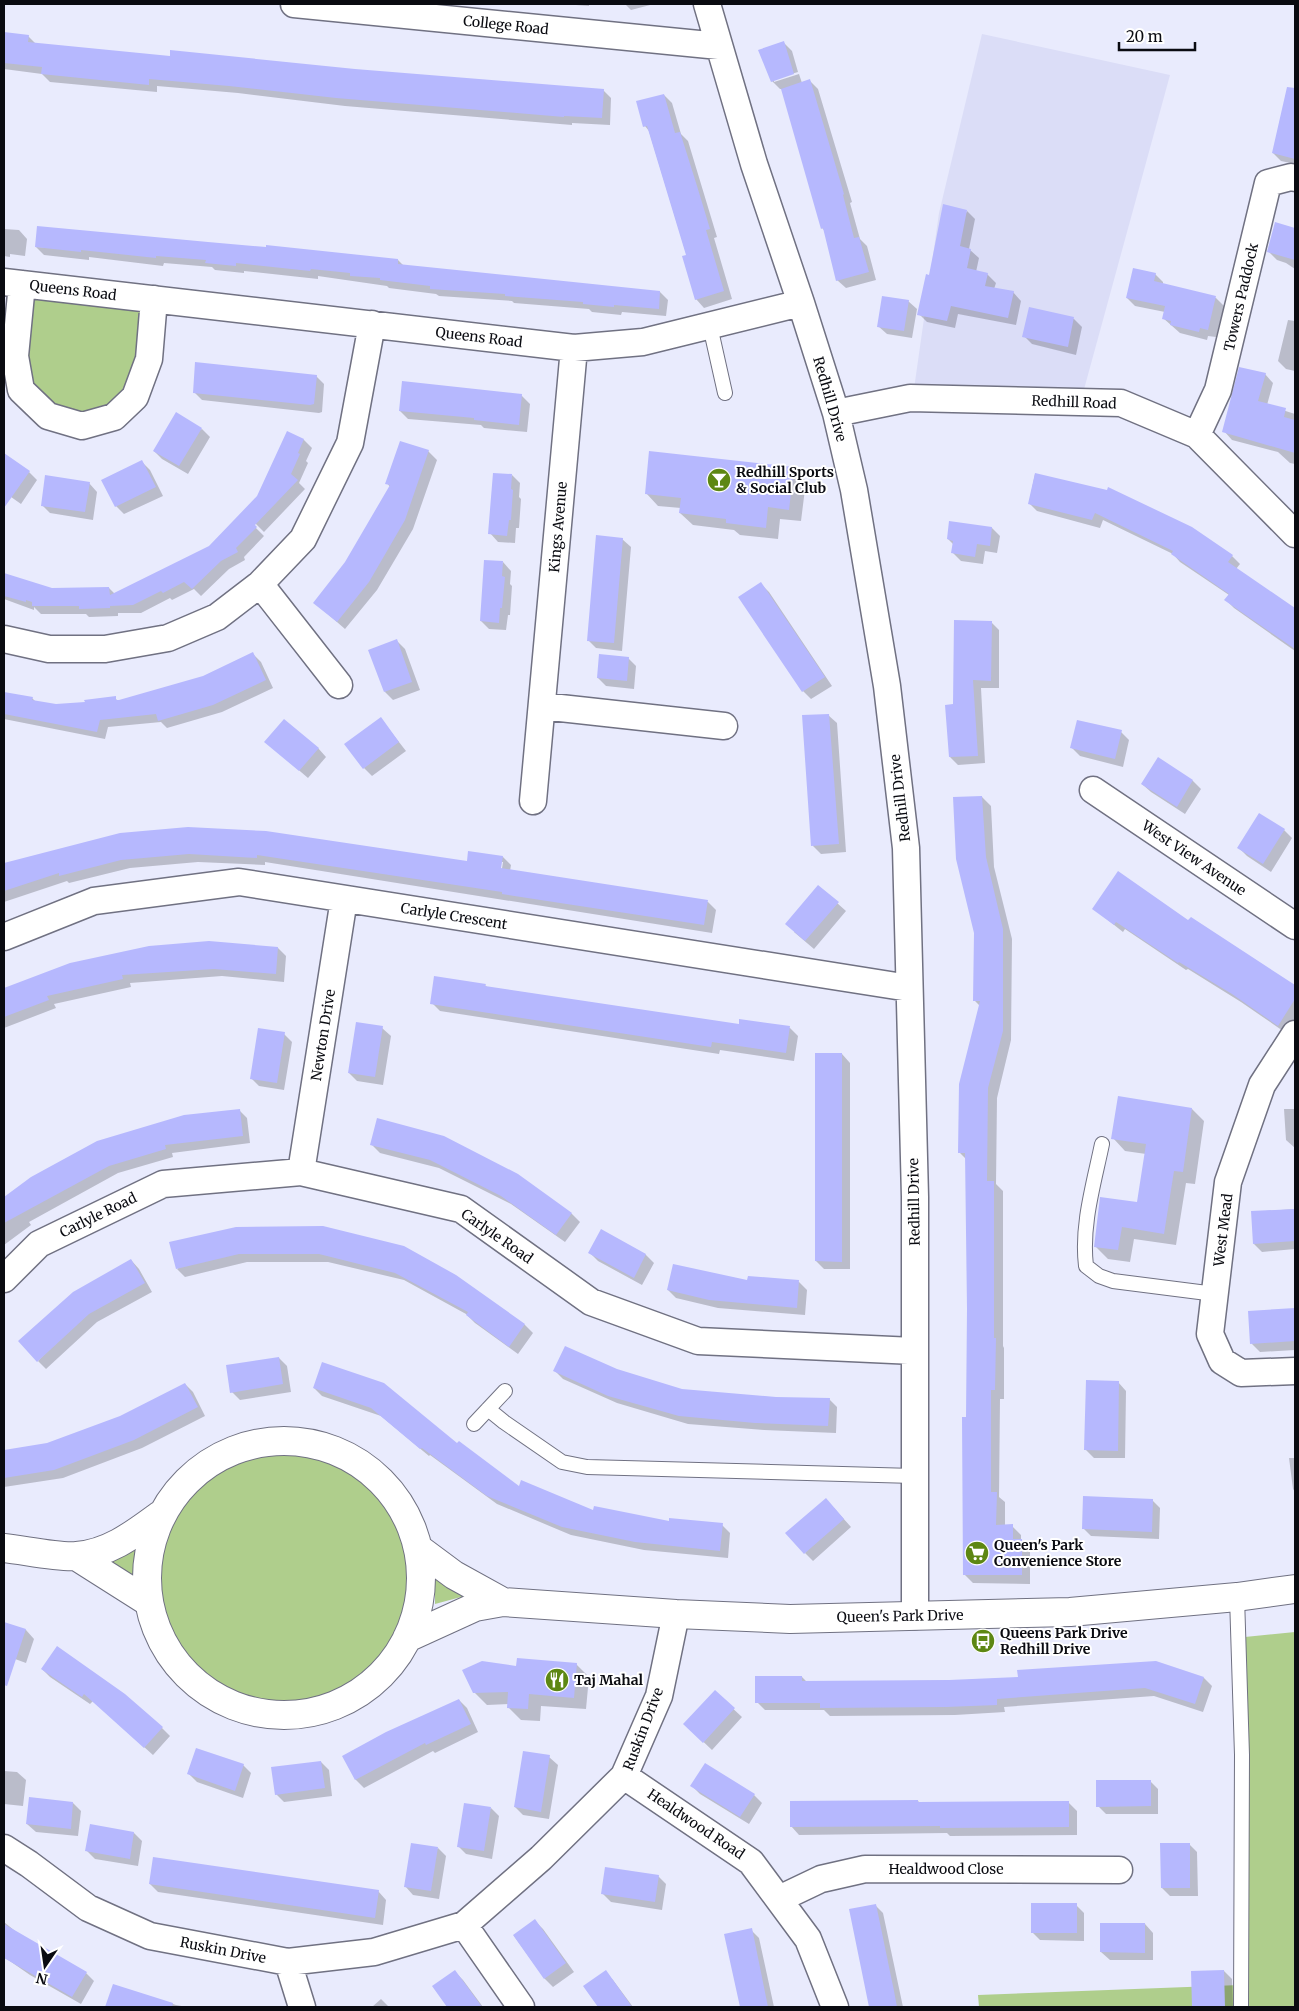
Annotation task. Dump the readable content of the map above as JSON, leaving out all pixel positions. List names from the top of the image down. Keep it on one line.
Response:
{"streets":{"street":["College Road","Queens Road","Towers Paddock","Redhill Drive","Redhill Road","Kings Avenue","West View Avenue","Carlyle Crescent","Newton Drive","Carlyle Road","West Mead","Queen's Park Drive","Ruskin Drive","Healdwood Road","Healdwood Close"]},"crossings":[["College Road","Redhill Drive"],["Queens Road","Redhill Drive"],["Queens Road","Kings Avenue"],["Towers Paddock","Redhill Road"],["Redhill Drive","Redhill Road"],["Redhill Drive","Carlyle Crescent"],["Redhill Drive","Carlyle Road"],["Redhill Drive","Queen's Park Drive"],["Carlyle Crescent","Newton Drive"],["Newton Drive","Carlyle Road"],["Queen's Park Drive","Ruskin Drive"],["Ruskin Drive","Healdwood Road"],["Healdwood Road","Healdwood Close"]],"places":{"bar":["Redhill Sports & Social Club"],"supermarket":["Queen's Park Convenience Store"],"bus stop":["Queens Park Drive Redhill Drive"],"restaurant":["Taj Mahal"]},"scale_bar":"20 m","north":"bottom"}
